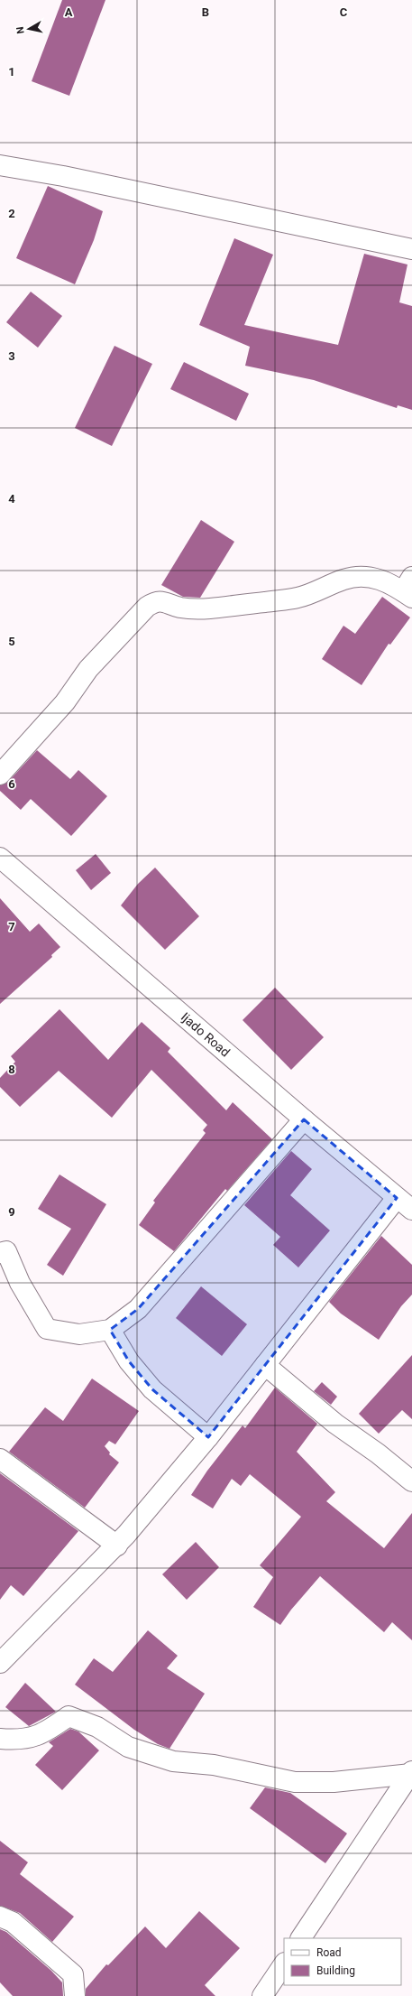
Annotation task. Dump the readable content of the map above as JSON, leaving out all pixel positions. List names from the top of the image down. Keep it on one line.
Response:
{"streets":{"street":["Ijado Road"]},"legend":["Road","Building"],"north":"left","grid":{"columns":["A","B","C"],"rows":["1","2","3","4","5","6","7","8","9"]}}
